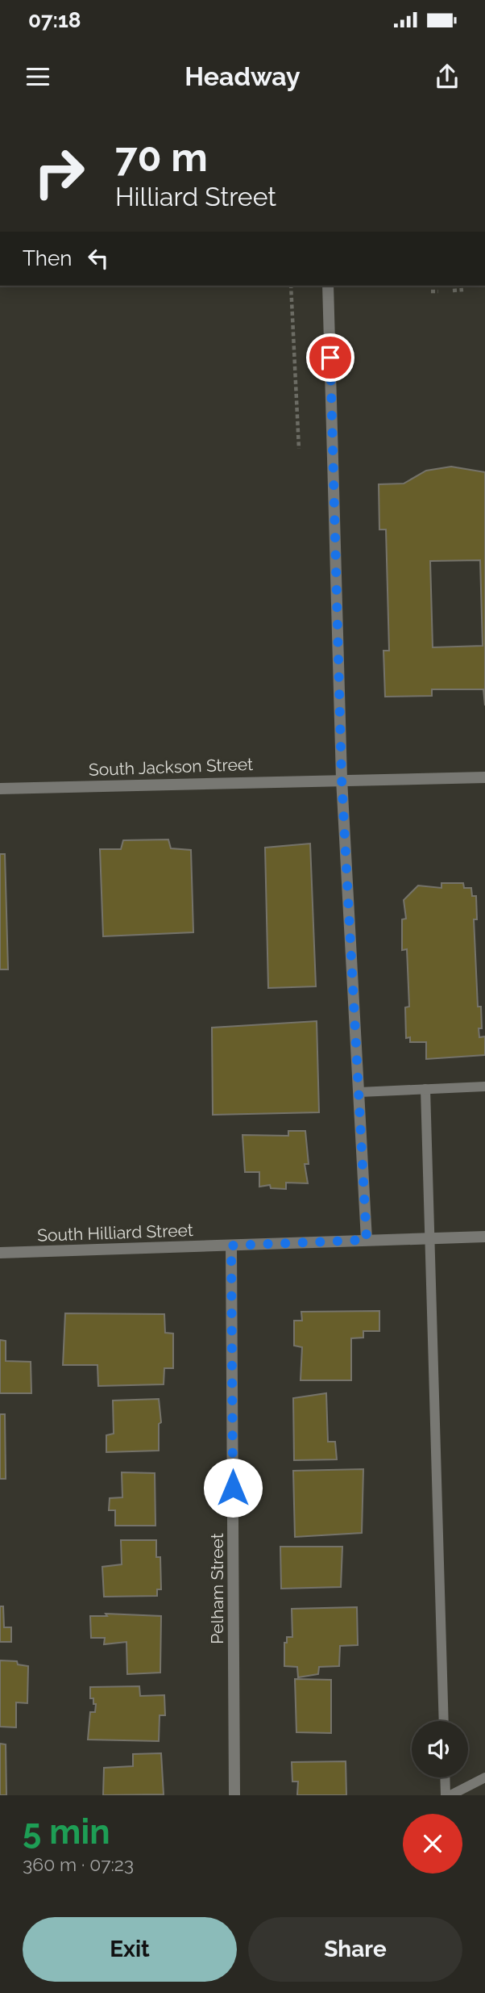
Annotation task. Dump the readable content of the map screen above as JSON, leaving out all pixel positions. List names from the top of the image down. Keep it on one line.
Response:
{"streets":{"street":["South Jackson Street","South Hilliard Street","Pelham Street"]},"crossings":[["South Hilliard Street","Pelham Street"]],"page":{"status":"07:18","header":"Headway","turn":["70 m","Hilliard Street"],"then":"Then","heading":["5 min","360 m · 07:23"],"buttons":["Exit","Share"]}}
